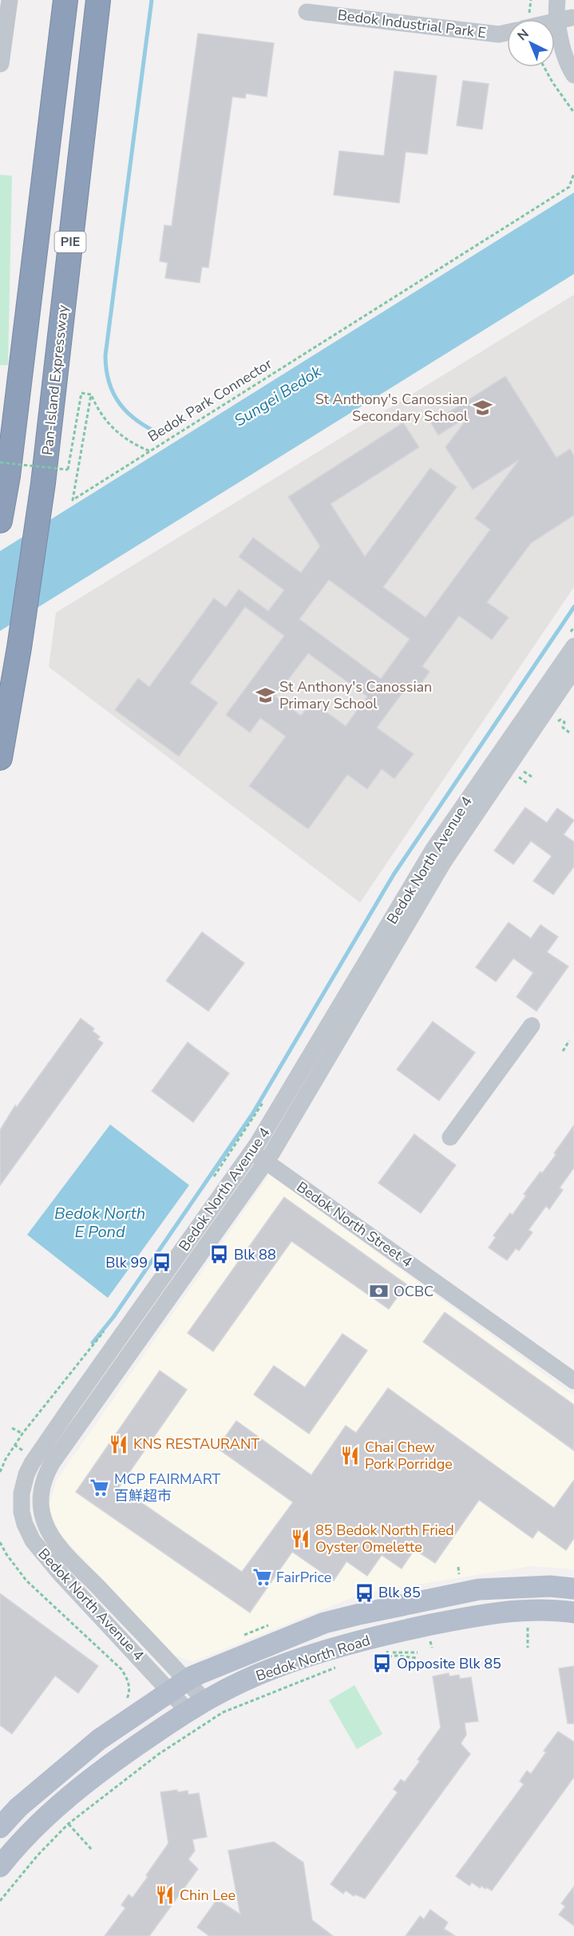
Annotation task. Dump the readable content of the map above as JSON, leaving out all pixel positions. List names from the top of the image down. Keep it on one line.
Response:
{"streets":{"highway":["PIE","Pan-Island Expressway"],"main road":["Bedok North Road"],"street":["Bedok Industrial Park E","Bedok North Avenue 4","Bedok North Street 4"],"path":["Bedok Park Connector"]},"crossings":[["Bedok North Avenue 4","Bedok North Street 4"],["Bedok North Avenue 4","Bedok North Road"]],"water":["Sungei Bedok","Bedok North E Pond"],"places":{"school or university":["St Anthony's Canossian Secondary School","St Anthony's Canossian Primary School"],"bus stop":["Blk 88","Blk 99","Blk 85","Opposite Blk 85"],"bank":["OCBC"],"restaurant":["KNS RESTAURANT","Chai Chew Pork Porridge","85 Bedok North Fried Oyster Omelette","Chin Lee"],"supermarket":["MCP FAIRMART 百鮮超市","FairPrice"]},"north":"top left"}
